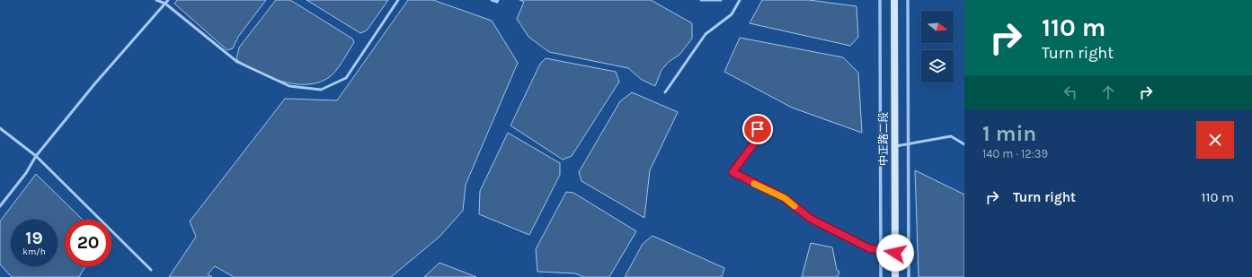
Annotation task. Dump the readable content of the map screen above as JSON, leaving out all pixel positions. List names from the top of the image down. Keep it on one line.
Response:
{"streets":{"main road":["中正路二段"]},"north":"right","page":{"turn":["110 m","Turn right"],"heading":["1 min","140 m · 12:39"],"list":[{"name":"Turn right","value":"110 m"}],"speed":"19 km/h","limit":"20"}}
